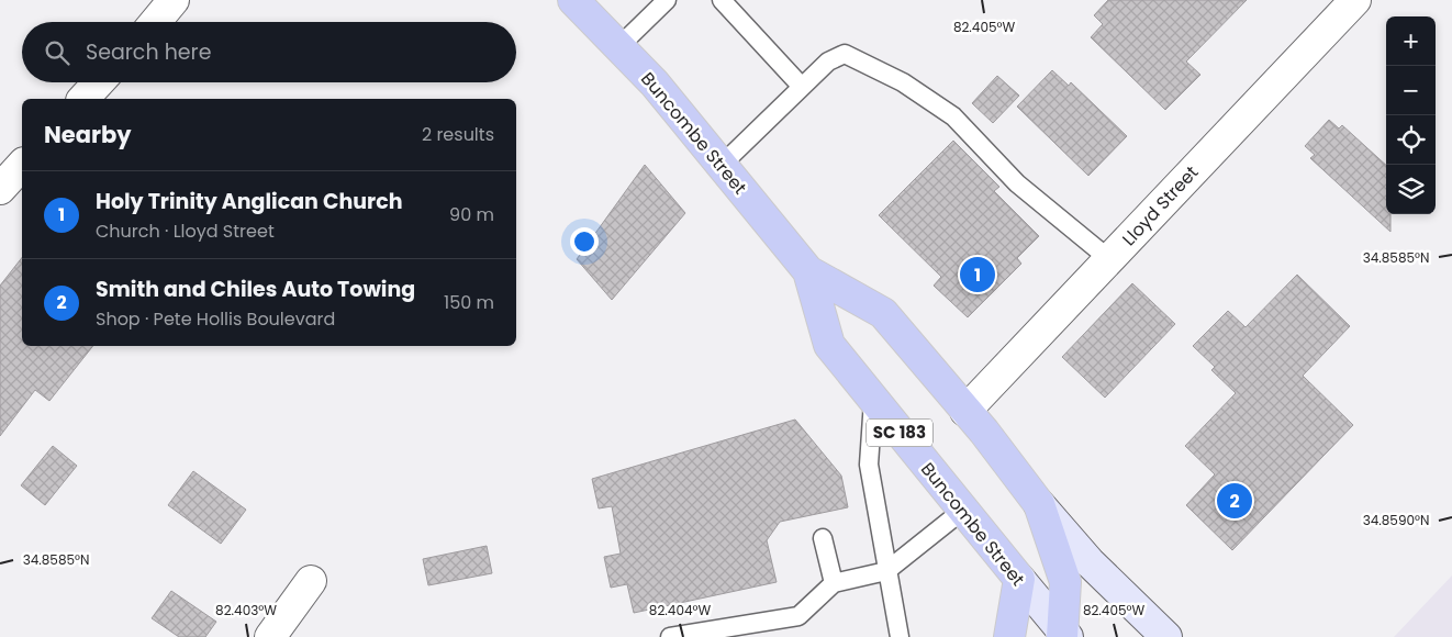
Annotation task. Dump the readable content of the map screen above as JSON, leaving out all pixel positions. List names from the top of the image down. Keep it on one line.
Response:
{"streets":{"main road":["Buncombe Street","SC 183"],"street":["Lloyd Street"]},"crossings":[["Buncombe Street","Lloyd Street"],["Buncombe Street","SC 183"]],"page":{"map_buttons":["+","−"],"search":"Search here","heading":["Nearby","2 results"],"list":[{"mark":"1","name":"Holy Trinity Anglican Church","note":"Church · Lloyd Street","value":"90 m"},{"mark":"2","name":"Smith and Chiles Auto Towing","note":"Shop · Pete Hollis Boulevard","value":"150 m"}],"pins":["1","2"]},"coordinates":["82.405°W","34.8585°N","34.8590°N","82.403°W","82.404°W"]}
